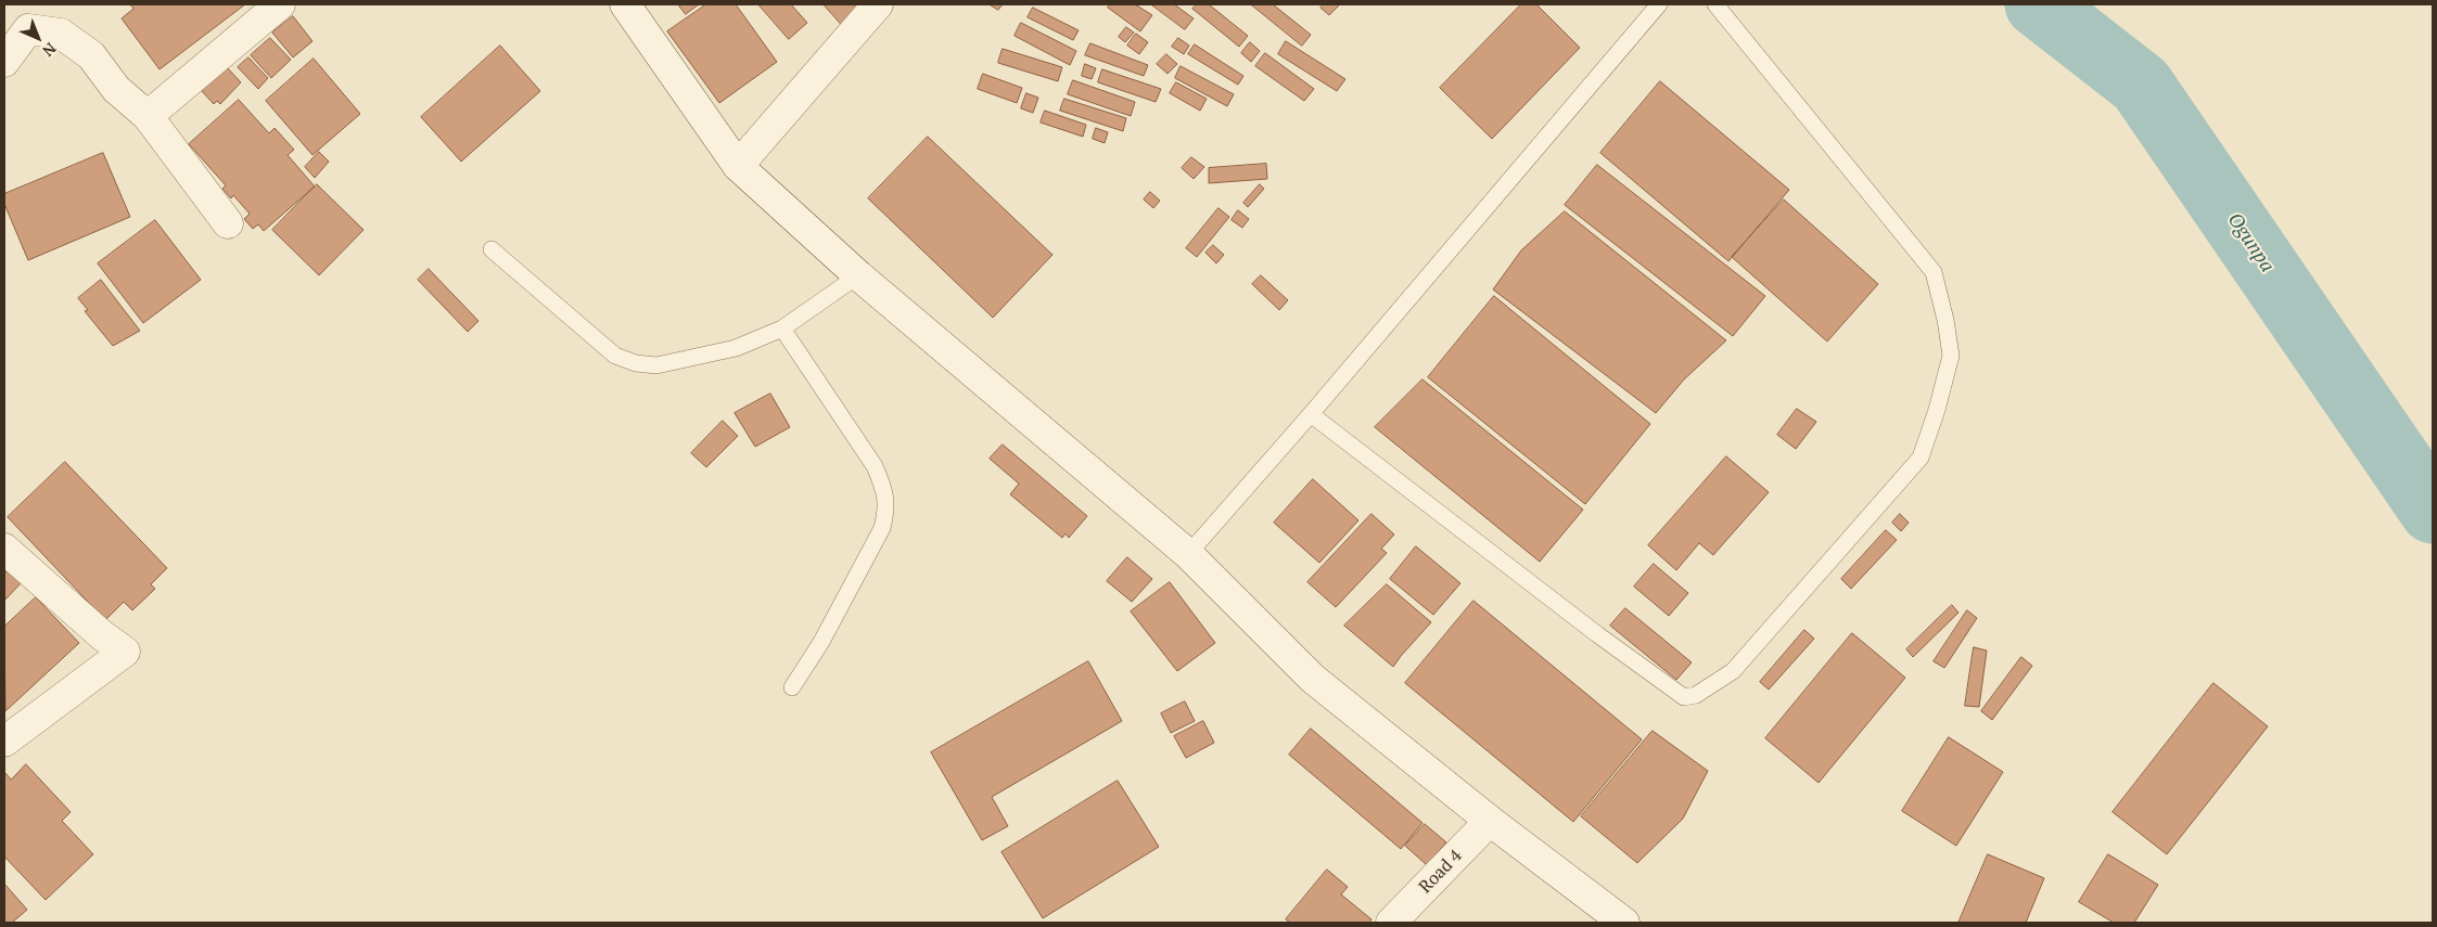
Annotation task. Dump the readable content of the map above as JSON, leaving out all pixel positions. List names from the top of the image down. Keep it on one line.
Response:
{"streets":{"street":["Road 4"]},"water":["Ogunpa"],"north":"bottom right"}
